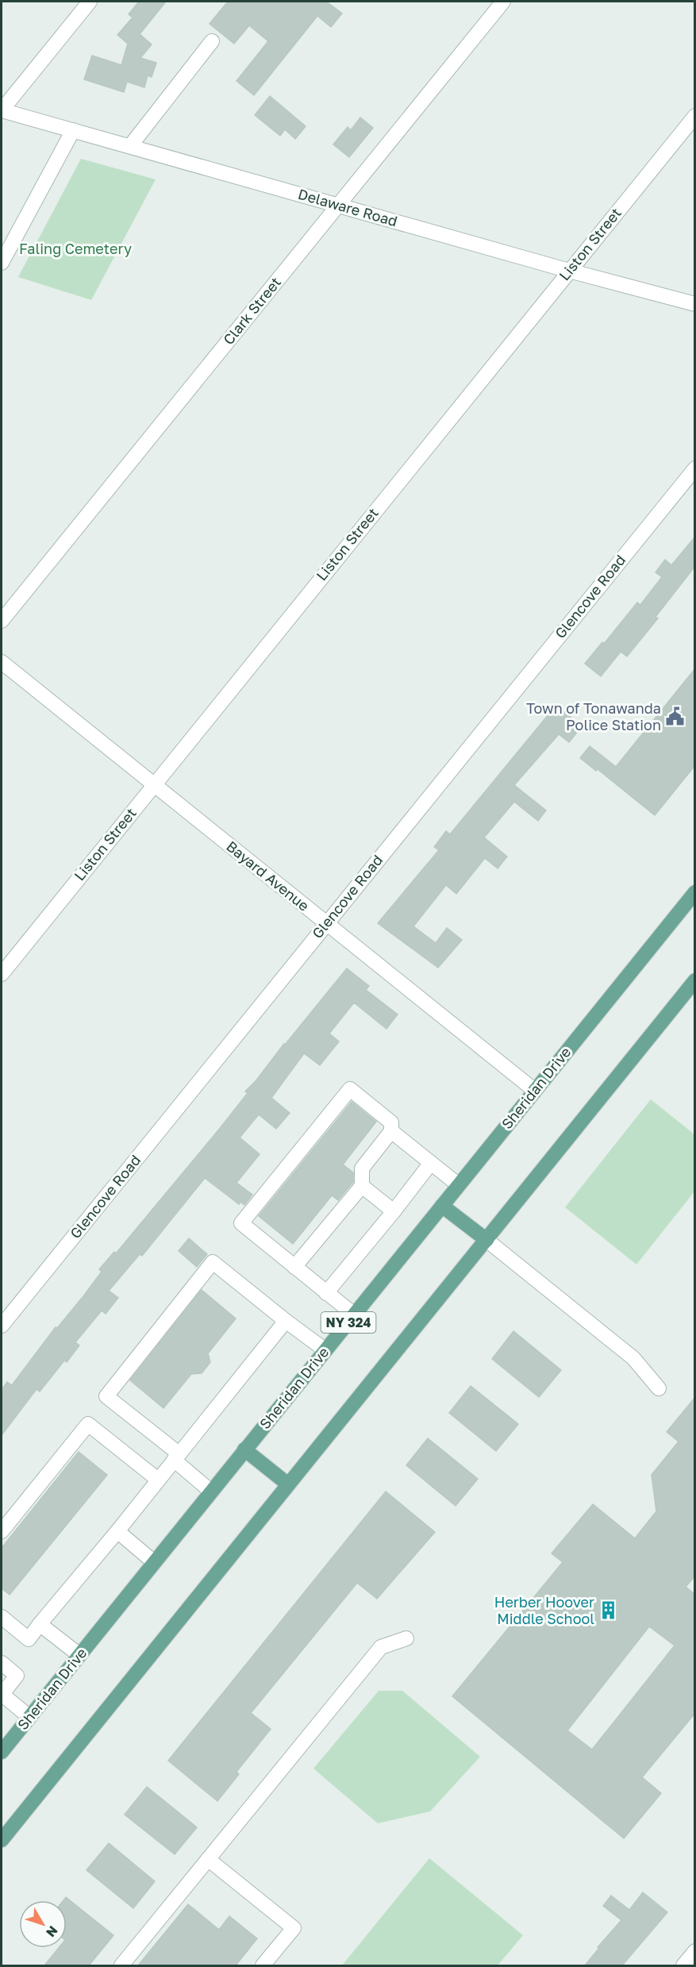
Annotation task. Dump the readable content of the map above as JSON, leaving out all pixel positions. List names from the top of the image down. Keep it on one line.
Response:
{"streets":{"main road":["Sheridan Drive","NY 324"],"street":["Delaware Road","Liston Street","Clark Street","Glencove Road","Bayard Avenue"]},"crossings":[["Delaware Road","Liston Street"],["Delaware Road","Clark Street"],["Liston Street","Bayard Avenue"],["Glencove Road","Bayard Avenue"],["Bayard Avenue","Sheridan Drive"]],"parks":["Faling Cemetery"],"places":{"public building":["Town of Tonawanda Police Station"],"building":["Herber Hoover Middle School"]},"north":"bottom right"}
